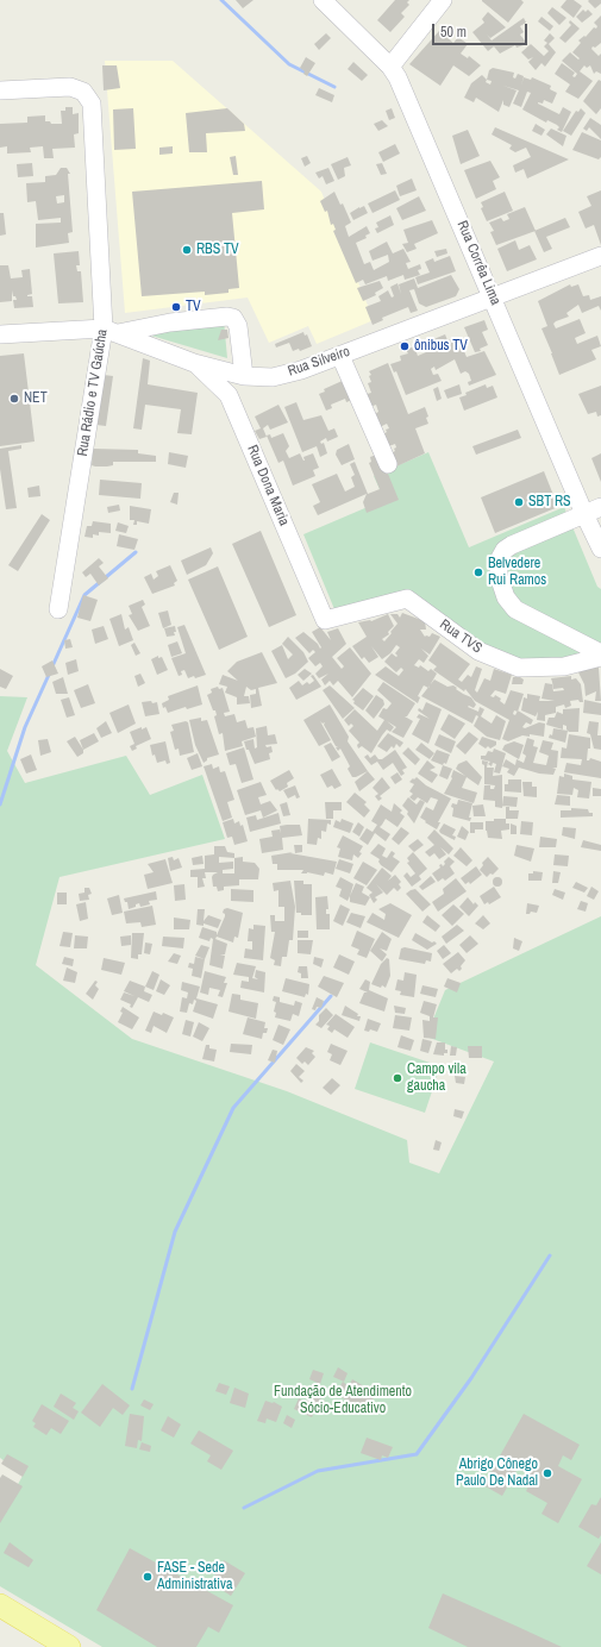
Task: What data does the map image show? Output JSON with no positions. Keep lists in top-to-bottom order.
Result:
{
  "streets": {
    "street": [
      "Rua Corrêa Lima",
      "Rua Silveiro",
      "Rua Rádio e TV Gaúcha",
      "Rua Dona Maria",
      "Rua TVS"
    ]
  },
  "crossings": [
    ["Rua Corrêa Lima", "Rua Silveiro"],
    ["Rua Silveiro", "Rua Rádio e TV Gaúcha"],
    ["Rua Silveiro", "Rua Dona Maria"],
    ["Rua Dona Maria", "Rua TVS"]
  ],
  "parks": ["Fundação de Atendimento Sócio-Educativo"],
  "places": [
    "RBS TV",
    "TV",
    "ônibus TV",
    "NET",
    "SBT RS",
    "Belvedere Rui Ramos",
    "Campo vila gaucha",
    "Abrigo Cônego Paulo De Nadal",
    "FASE - Sede Administrativa"
  ],
  "scale_bar": "50 m"
}
